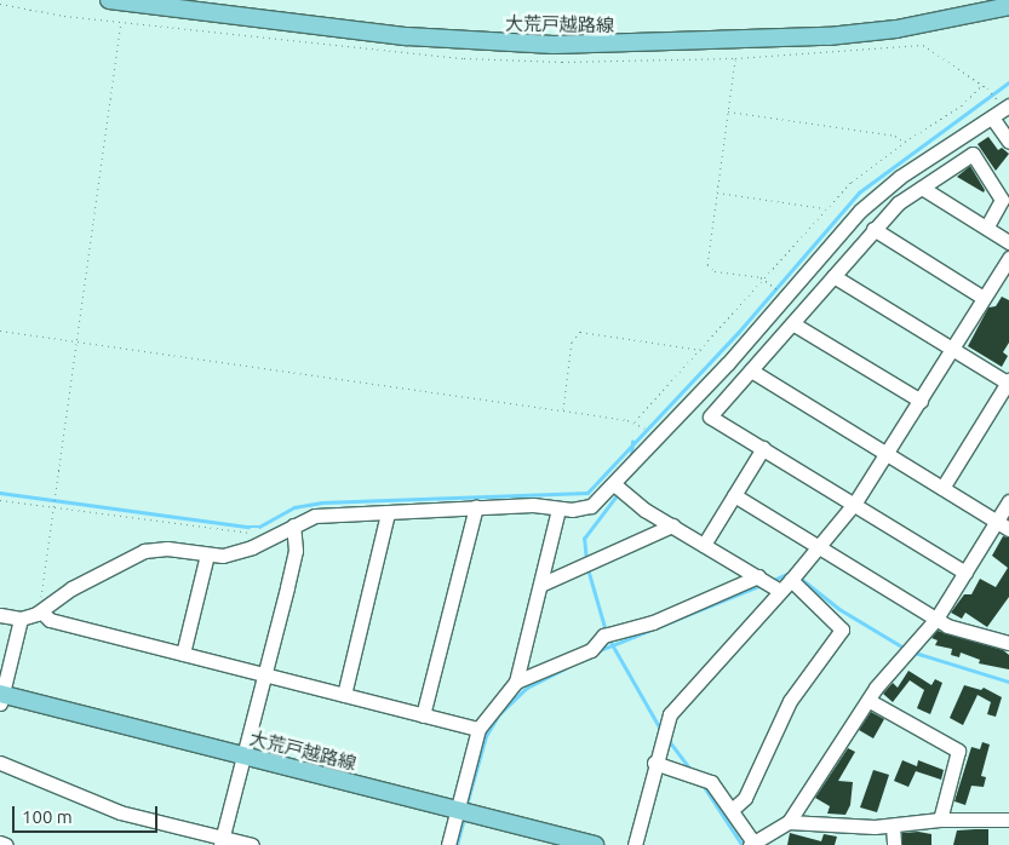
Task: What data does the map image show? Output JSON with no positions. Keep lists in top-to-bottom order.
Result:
{
  "streets": {
    "main road": ["大荒戸越路線"]
  },
  "scale_bar": "100 m"
}
